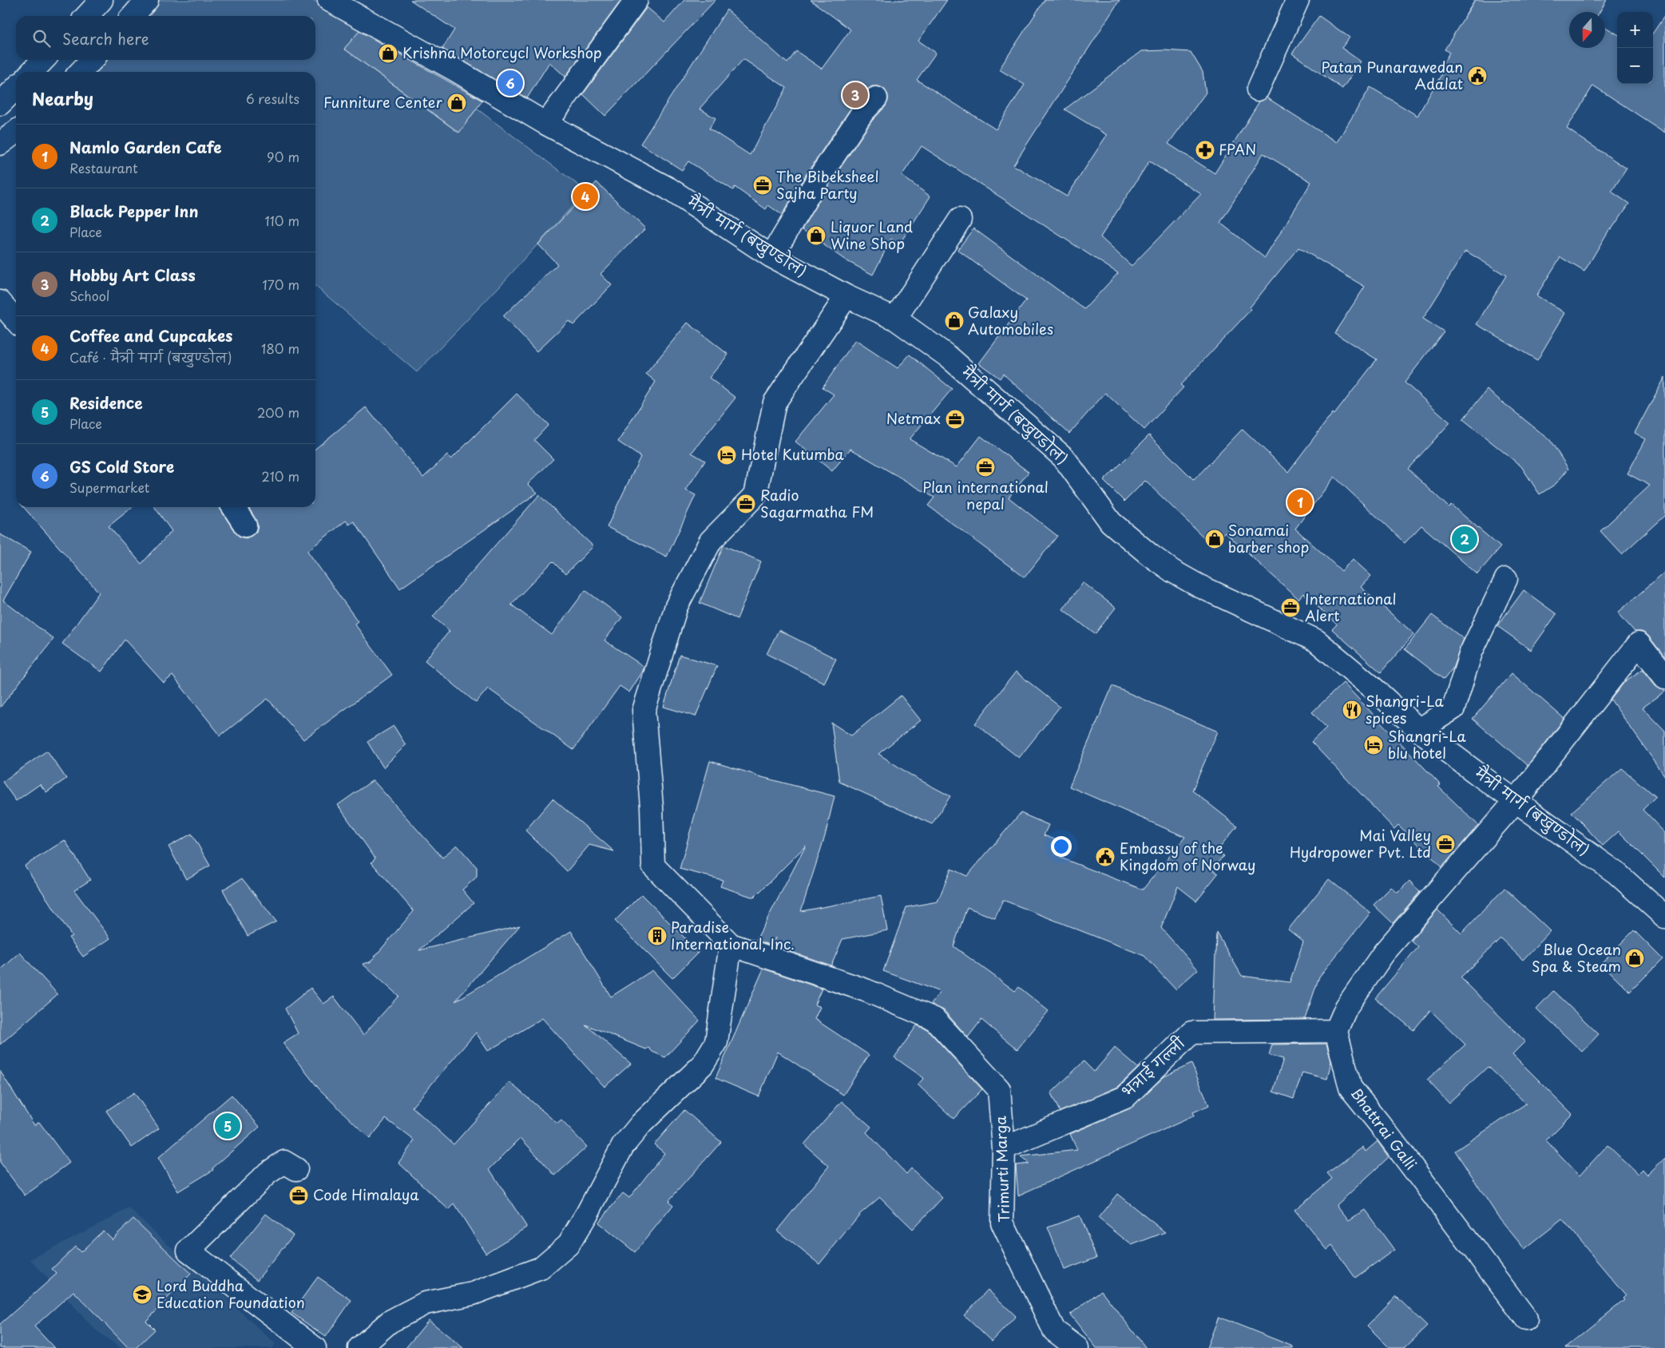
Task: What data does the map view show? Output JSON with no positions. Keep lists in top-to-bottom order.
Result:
{
  "streets": {
    "street": [
      "मैत्री मार्ग (बखुण्डोल)",
      "भत्राई गल्ली",
      "Bhattrai Galli",
      "Trimurti Marga"
    ]
  },
  "crossings": [
    ["भत्राई गल्ली", "Bhattrai Galli"],
    ["भत्राई गल्ली", "Trimurti Marga"]
  ],
  "places": {
    "shop": [
      "Krishna Motorcycl Workshop",
      "Funniture Center",
      "Liquor Land Wine Shop",
      "Galaxy Automobiles",
      "Sonamai barber shop",
      "Blue Ocean Spa & Steam"
    ],
    "public building": ["Patan Punarawedan Adalat", "Embassy of the Kingdom of Norway"],
    "pharmacy": ["FPAN"],
    "office": [
      "The Bibeksheel Sajha Party",
      "Netmax",
      "Plan international nepal",
      "Radio Sagarmatha FM",
      "International Alert",
      "Mai Valley Hydropower Pvt. Ltd",
      "Code Himalaya"
    ],
    "hotel": ["Hotel Kutumba", "Shangri-La blu hotel"],
    "restaurant": ["Shangri-La spices"],
    "building": ["Paradise International, Inc."],
    "school or university": ["Lord Buddha Education Foundation"]
  },
  "north": "bottom",
  "page": {
    "map_buttons": ["+", "−"],
    "search": "Search here",
    "pins": [
      "6",
      "3",
      "4",
      "1",
      "2",
      "5"
    ],
    "heading": ["Nearby", "6 results"],
    "list": [
      {
        "mark": "1",
        "name": "Namlo Garden Cafe",
        "note": "Restaurant",
        "value": "90 m"
      },
      {
        "mark": "2",
        "name": "Black Pepper Inn",
        "note": "Place",
        "value": "110 m"
      },
      {
        "mark": "3",
        "name": "Hobby Art Class",
        "note": "School",
        "value": "170 m"
      },
      {
        "mark": "4",
        "name": "Coffee and Cupcakes",
        "note": "Café · मैत्री मार्ग (बखुण्डोल)",
        "value": "180 m"
      },
      {
        "mark": "5",
        "name": "Residence",
        "note": "Place",
        "value": "200 m"
      },
      {
        "mark": "6",
        "name": "GS Cold Store",
        "note": "Supermarket",
        "value": "210 m"
      }
    ]
  }
}
